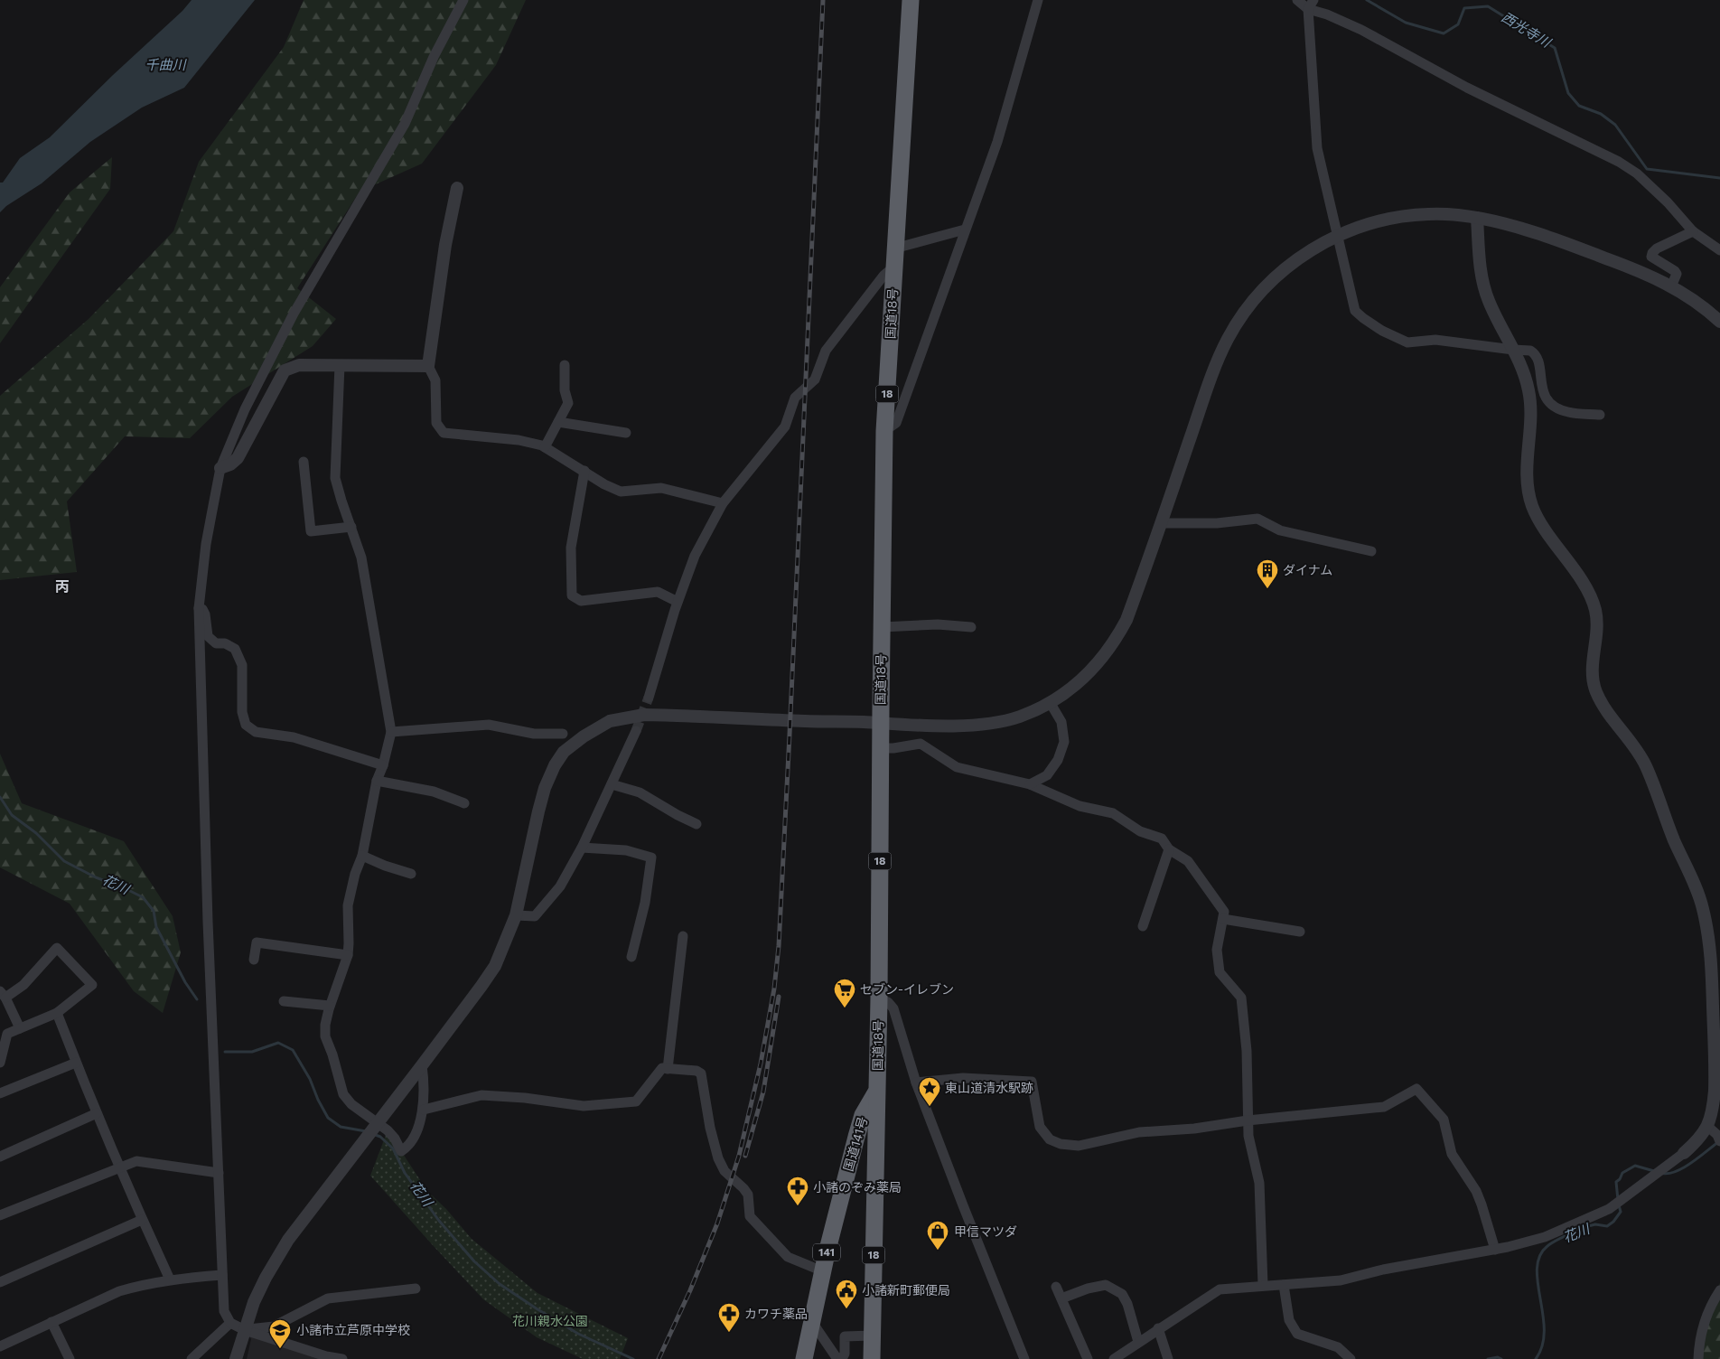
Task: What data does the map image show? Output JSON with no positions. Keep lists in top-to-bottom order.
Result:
{
  "streets": {
    "highway": [
      "国道18号",
      "18",
      "国道141号",
      "141"
    ]
  },
  "crossings": [
    ["国道18号", "国道141号"]
  ],
  "districts": ["丙"],
  "water": ["西光寺川", "千曲川", "花川"],
  "parks": ["花川親水公園"],
  "places": {
    "building": ["ダイナム"],
    "supermarket": ["セブン-イレブン"],
    "place": ["東山道清水駅跡"],
    "pharmacy": ["小諸のぞみ薬局", "カワチ薬品"],
    "shop": ["甲信マツダ"],
    "public building": ["小諸新町郵便局"],
    "school or university": ["小諸市立芦原中学校"]
  }
}
